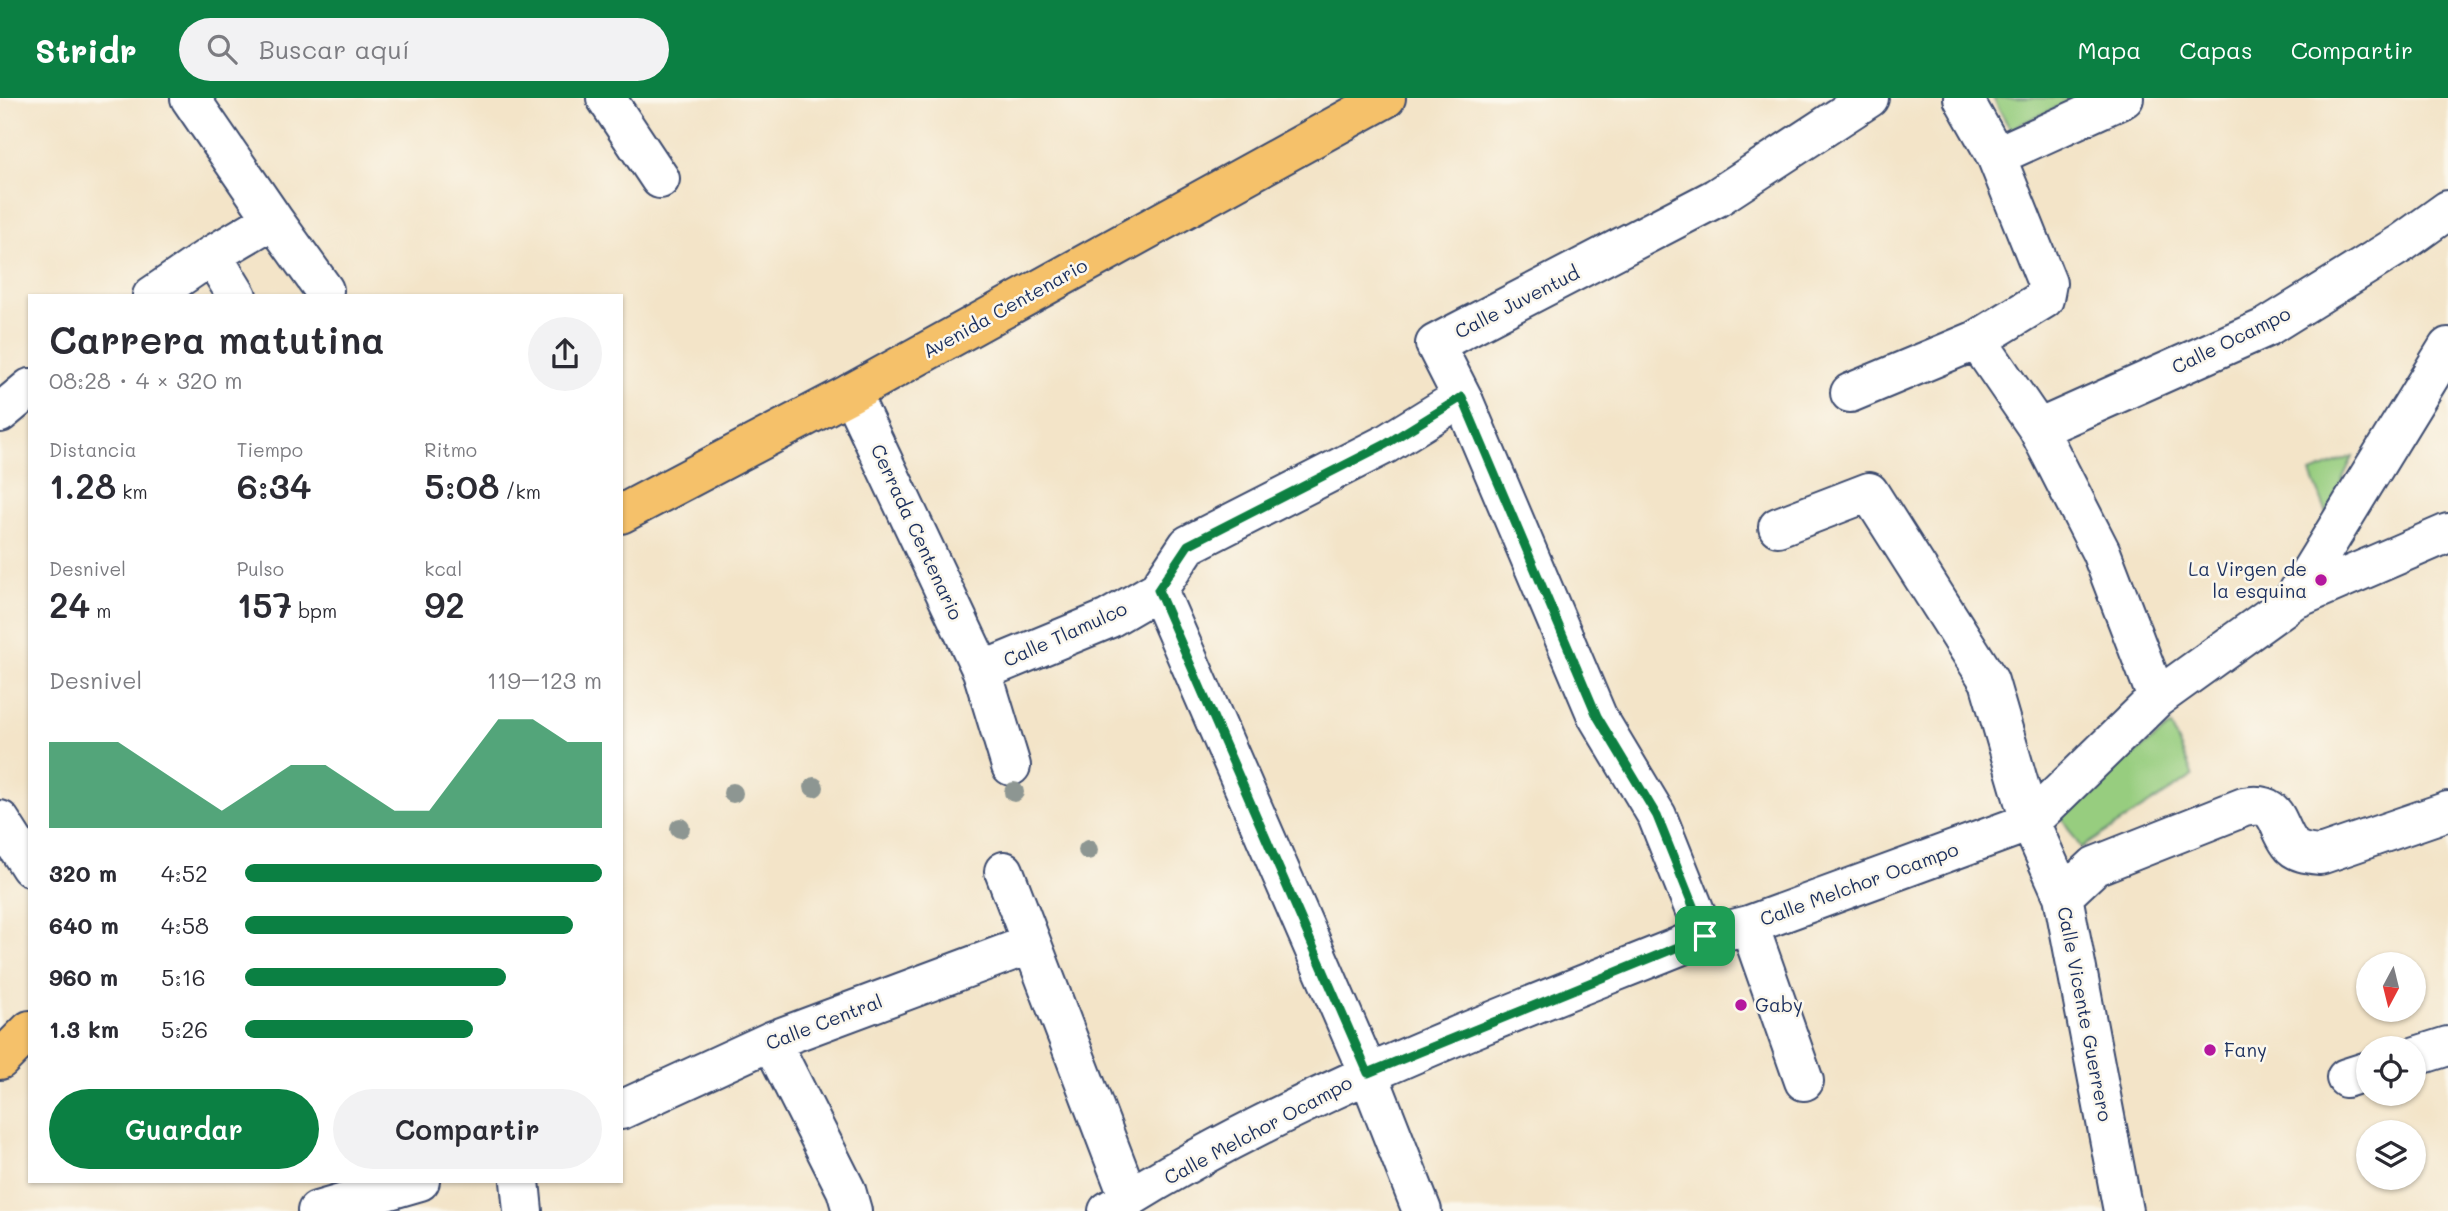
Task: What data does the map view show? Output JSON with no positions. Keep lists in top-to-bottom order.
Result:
{
  "streets": {
    "main road": ["Avenida Centenario"],
    "street": [
      "Calle Juventud",
      "Calle Ocampo",
      "Cerrada Centenario",
      "Calle Tlamulco",
      "Calle Melchor Ocampo",
      "Calle Vicente Guerrero",
      "Calle Central"
    ]
  },
  "crossings": [
    ["Calle Juventud", "Calle Tlamulco"],
    ["Calle Juventud", "Calle Melchor Ocampo"],
    ["Avenida Centenario", "Cerrada Centenario"],
    ["Cerrada Centenario", "Calle Tlamulco"],
    ["Calle Melchor Ocampo", "Calle Vicente Guerrero"]
  ],
  "places": ["La Virgen de la esquina", "Gaby", "Fany"],
  "north": "bottom",
  "page": {
    "header": "Stridr",
    "search": "Buscar aquí",
    "nav": ["Mapa", "Capas", "Compartir"],
    "heading": ["Carrera matutina", "08:28 · 4 × 320 m"],
    "stats": [
      ["Distancia", "1.28 km"],
      ["Tiempo", "6:34"],
      ["Ritmo", "5:08 /km"],
      ["Desnivel", "24 m"],
      ["Pulso", "157 bpm"],
      ["kcal", "92"]
    ],
    "chart": ["Desnivel", "119–123 m"],
    "list": [
      {
        "name": "320 m",
        "note": "4:52"
      },
      {
        "name": "640 m",
        "note": "4:58"
      },
      {
        "name": "960 m",
        "note": "5:16"
      },
      {
        "name": "1.3 km",
        "note": "5:26"
      }
    ],
    "buttons": ["Guardar", "Compartir"]
  }
}
